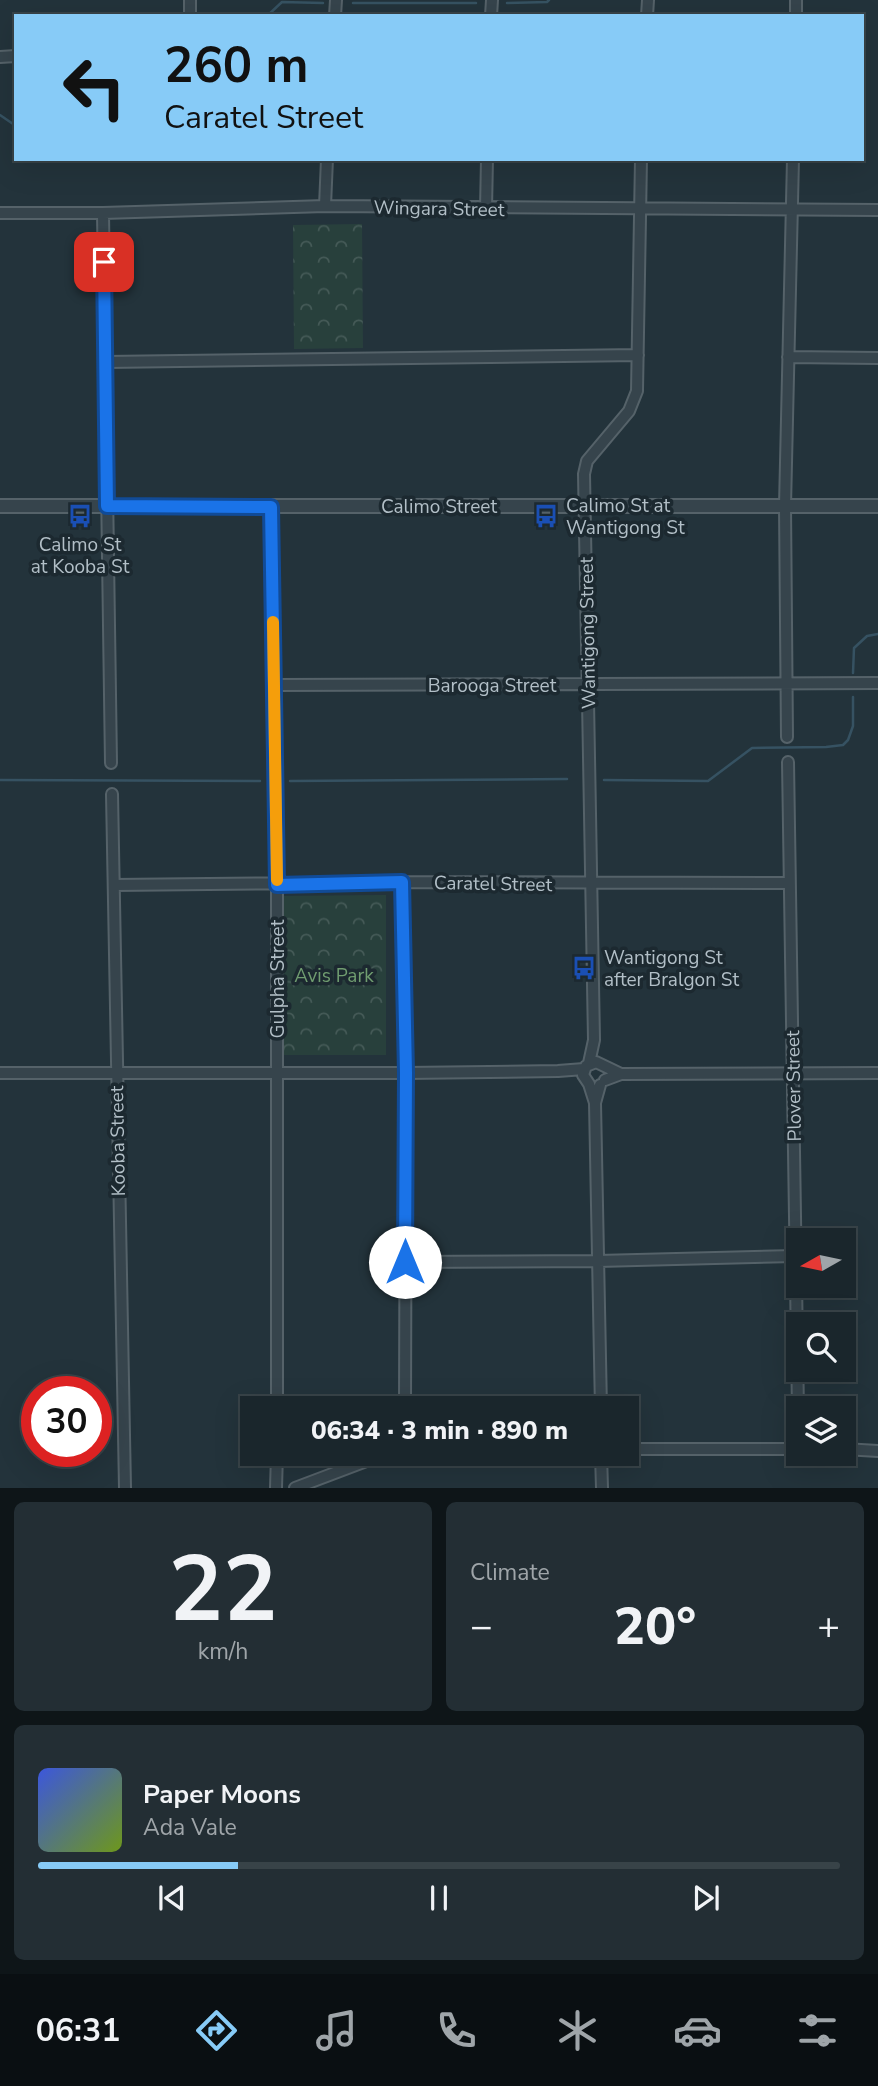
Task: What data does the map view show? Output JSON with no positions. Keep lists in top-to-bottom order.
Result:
{
  "streets": {
    "street": [
      "Wingara Street",
      "Calimo Street",
      "Wantigong Street",
      "Barooga Street",
      "Caratel Street",
      "Gulpha Street",
      "Plover Street",
      "Kooba Street"
    ]
  },
  "crossings": [
    ["Wingara Street", "Wantigong Street"],
    ["Calimo Street", "Wantigong Street"],
    ["Calimo Street", "Gulpha Street"],
    ["Wantigong Street", "Barooga Street"],
    ["Wantigong Street", "Caratel Street"],
    ["Barooga Street", "Gulpha Street"],
    ["Caratel Street", "Gulpha Street"],
    ["Caratel Street", "Plover Street"],
    ["Caratel Street", "Kooba Street"]
  ],
  "parks": ["Avis Park"],
  "places": {
    "bus stop": ["Calimo St at Kooba St", "Calimo St at Wantigong St", "Wantigong St after Bralgon St"]
  },
  "north": "left",
  "page": {
    "turn": ["260 m", "Caratel Street"],
    "limit": "30",
    "trip": "06:34 · 3 min · 890 m",
    "tile": [
      ["22", "km/h"],
      "Climate"
    ],
    "heat": ["−", "20°", "+"],
    "song": ["Paper Moons", "Ada Vale"],
    "tabs": "06:31"
  }
}
